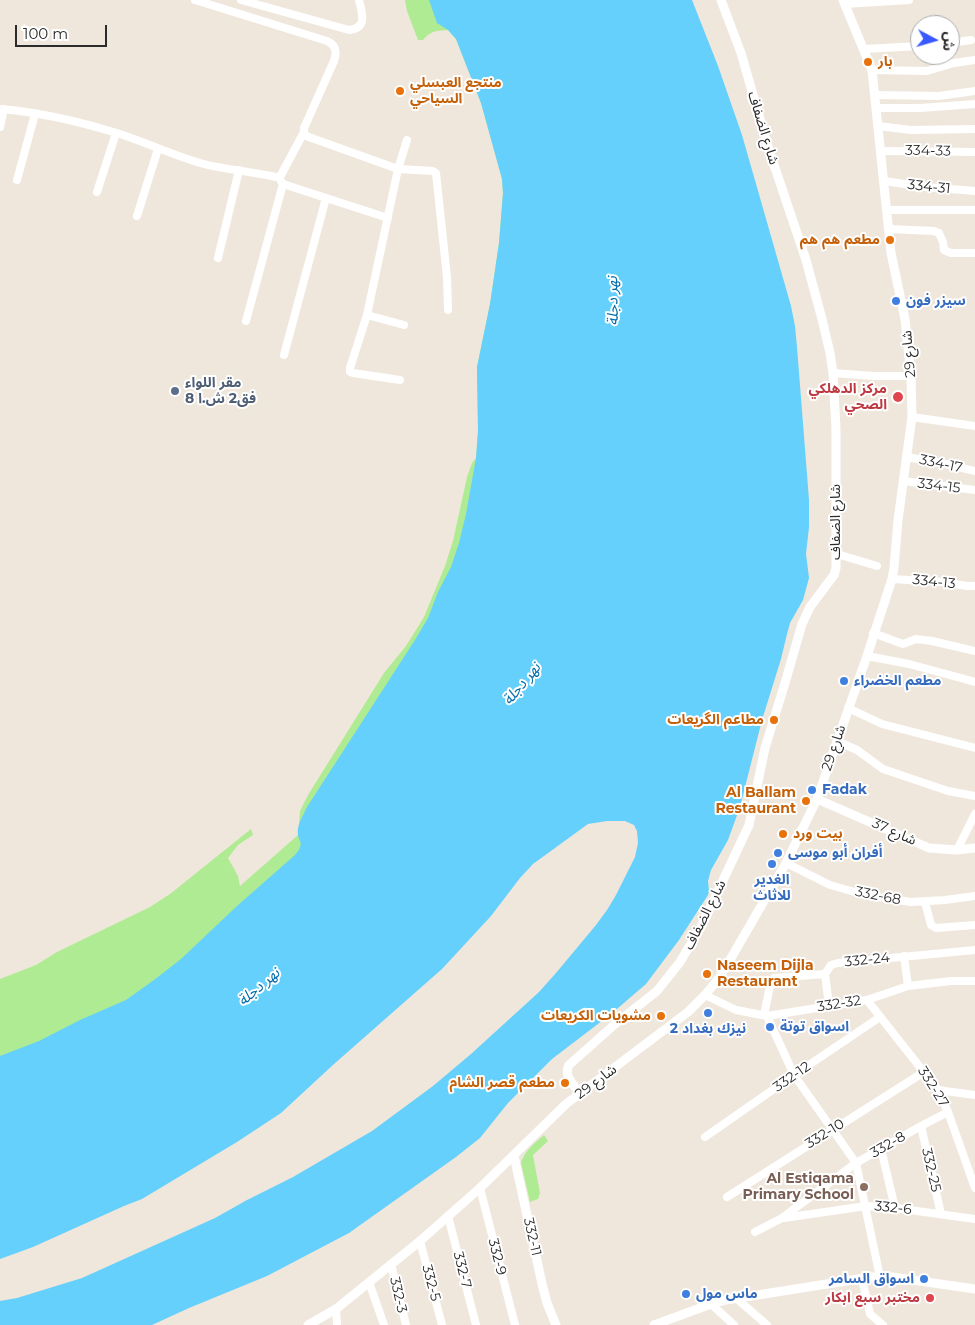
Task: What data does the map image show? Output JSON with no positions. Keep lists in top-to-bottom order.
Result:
{
  "streets": {
    "street": [
      "شارع الضفاف",
      "334-33",
      "334-31",
      "شارع 29",
      "334-17",
      "334-15",
      "334-13",
      "شارع 37",
      "332-68",
      "332-24",
      "332-32",
      "332-12",
      "332-27",
      "332-10",
      "332-8",
      "332-25",
      "332-6",
      "332-11",
      "332-9",
      "332-7",
      "332-5",
      "332-3"
    ]
  },
  "crossings": [
    ["شارع الضفاف", "شارع 29"],
    ["334-33", "شارع 29"],
    ["334-31", "شارع 29"],
    ["شارع 29", "334-17"],
    ["شارع 29", "334-15"],
    ["شارع 29", "334-13"],
    ["شارع 29", "شارع 37"],
    ["شارع 29", "332-68"],
    ["شارع 29", "332-32"],
    ["شارع 29", "332-11"],
    ["شارع 29", "332-9"],
    ["شارع 29", "332-7"],
    ["شارع 29", "332-5"],
    ["شارع 29", "332-3"],
    ["332-24", "332-32"],
    ["332-32", "332-27"],
    ["332-12", "332-27"],
    ["332-27", "332-10"],
    ["332-27", "332-8"],
    ["332-8", "332-25"],
    ["332-8", "332-6"],
    ["332-25", "332-6"]
  ],
  "water": ["نهر دجلة"],
  "places": [
    "بار",
    "منتجع العبسلي السياحي",
    "مطعم هم هم",
    "سيزر فون",
    "مقر اللواء 8 فق2 ش.ا",
    "مركز الدهلكي الصحي",
    "مطعم الخضراء",
    "مطاعم الگريعات",
    "Fadak",
    "Al Ballam Restaurant",
    "بيت ورد",
    "أفران أبو موسى",
    "الغدير للاثاث",
    "Naseem Dijla Restaurant",
    "نيزك بغداد 2",
    "مشويات الكريعات",
    "اسواق توتة",
    "مطعم قصر الشام",
    "Al Estiqama Primary School",
    "اسواق السامر",
    "ماس مول",
    "مختبر سبع ابكار"
  ],
  "scale_bar": "100 m",
  "north": "right"
}
